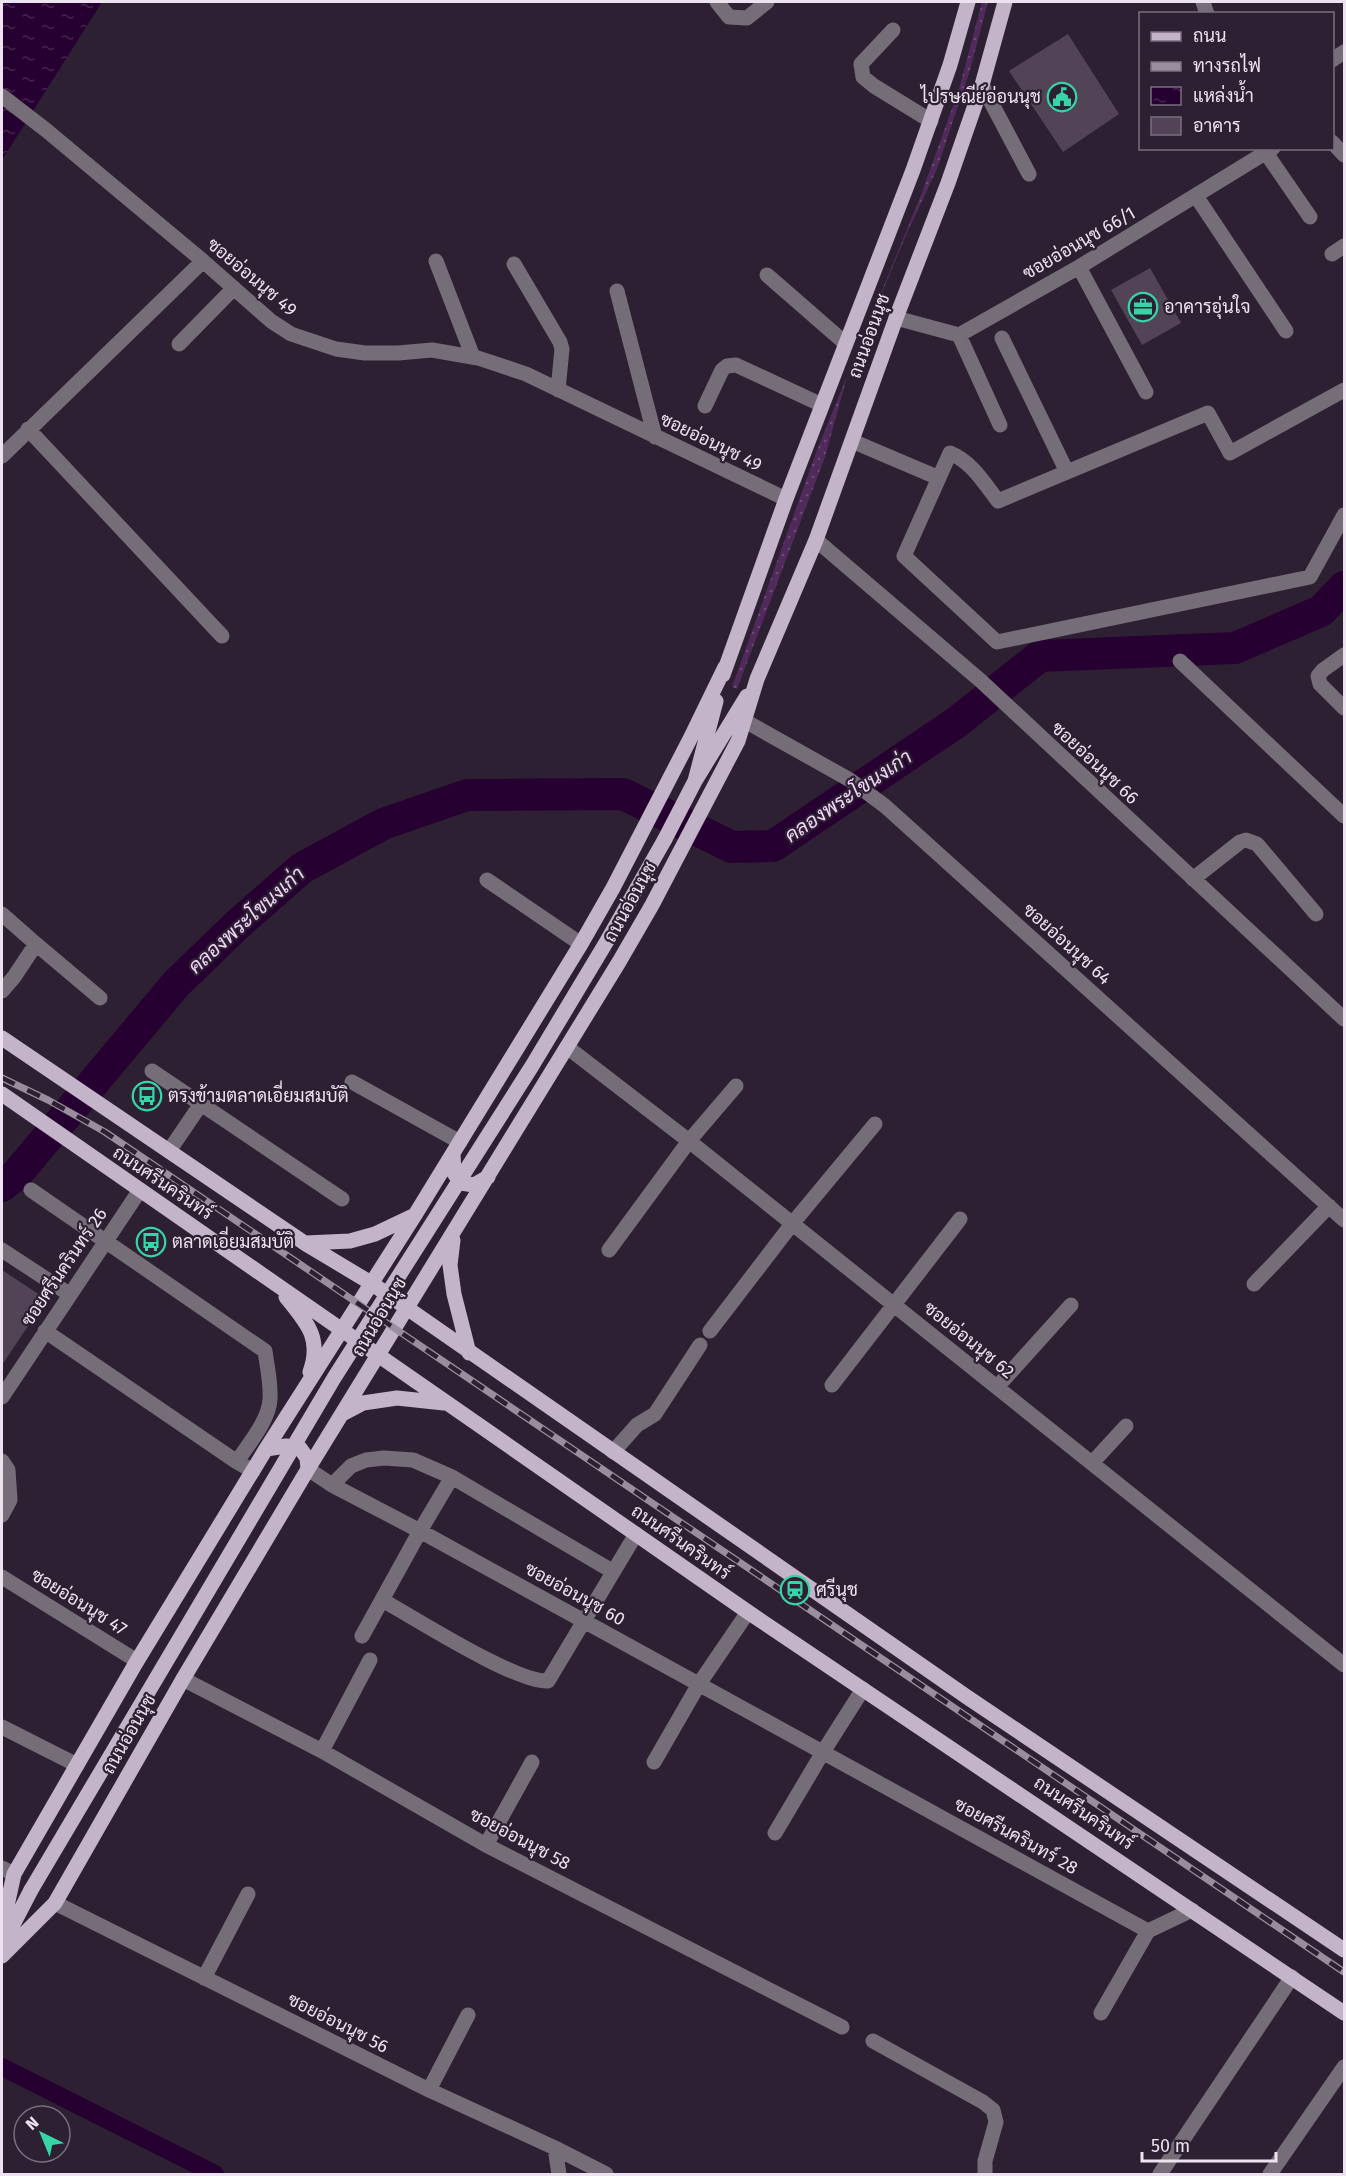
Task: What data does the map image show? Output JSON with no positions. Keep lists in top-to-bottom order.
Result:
{
  "streets": {
    "main road": ["ถนนอ่อนนุช", "ถนนศรีนครินทร์"],
    "street": [
      "ซอยอ่อนนุช 66/1",
      "ซอยอ่อนนุช 49",
      "ซอยอ่อนนุช 66",
      "ซอยอ่อนนุช 64",
      "ซอยศรีนครินทร์ 26",
      "ซอยอ่อนนุช 62",
      "ซอยอ่อนนุช 60",
      "ซอยอ่อนนุช 47",
      "ซอยศรีนครินทร์ 28",
      "ซอยอ่อนนุช 58",
      "ซอยอ่อนนุช 56"
    ]
  },
  "crossings": [
    ["ซอยอ่อนนุช 49", "ถนนอ่อนนุช"],
    ["ถนนอ่อนนุช", "ซอยอ่อนนุช 66"],
    ["ถนนอ่อนนุช", "ซอยอ่อนนุช 64"],
    ["ถนนอ่อนนุช", "ถนนศรีนครินทร์"],
    ["ถนนอ่อนนุช", "ซอยอ่อนนุช 62"],
    ["ถนนอ่อนนุช", "ซอยอ่อนนุช 60"],
    ["ถนนอ่อนนุช", "ซอยอ่อนนุช 47"],
    ["ถนนอ่อนนุช", "ซอยอ่อนนุช 58"],
    ["ถนนอ่อนนุช", "ซอยอ่อนนุช 56"],
    ["ถนนศรีนครินทร์", "ซอยศรีนครินทร์ 26"],
    ["ซอยอ่อนนุช 60", "ซอยศรีนครินทร์ 28"]
  ],
  "water": ["คลองพระโขนงเก่า"],
  "places": {
    "public building": ["ไปรษณีย์อ่อนนุช"],
    "office": ["อาคารอุ่นใจ"],
    "bus stop": ["ตรงข้ามตลาดเอี่ยมสมบัติ", "ตลาดเอี่ยมสมบัติ"],
    "station": ["ศรีนุช"]
  },
  "legend": [
    "ถนน",
    "ทางรถไฟ",
    "แหล่งน้ำ",
    "อาคาร"
  ],
  "scale_bar": "50 m",
  "north": "top left"
}
